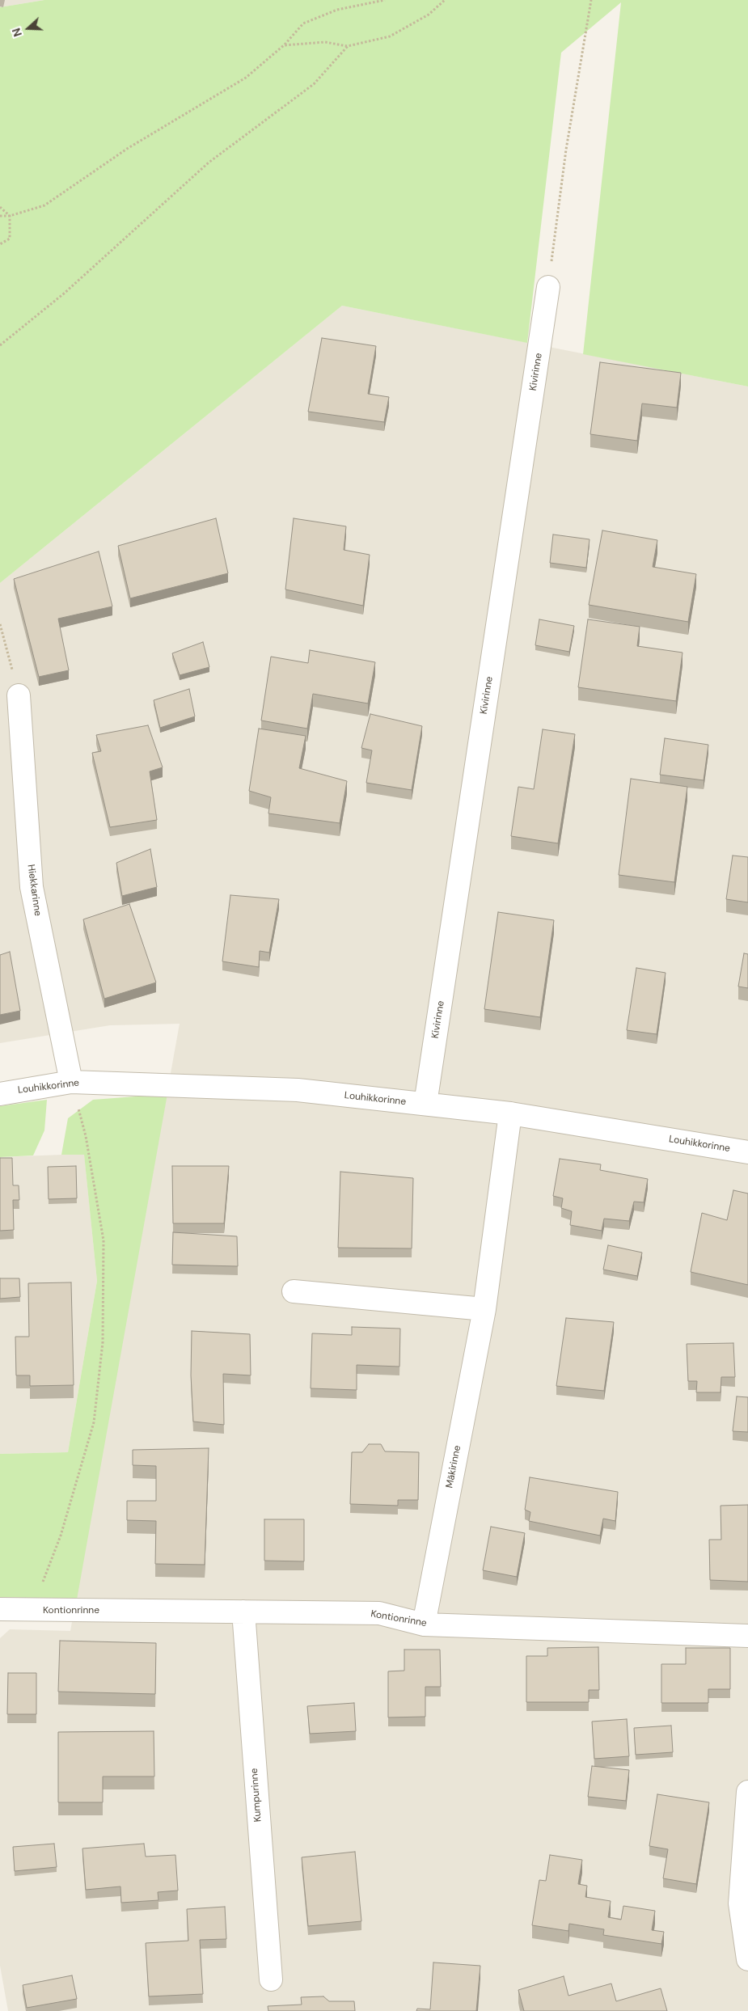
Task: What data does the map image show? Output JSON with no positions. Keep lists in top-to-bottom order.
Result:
{
  "streets": {
    "street": [
      "Kivirinne",
      "Hiekkarinne",
      "Louhikkorinne",
      "Mäkirinne",
      "Kontionrinne",
      "Kumpurinne"
    ]
  },
  "crossings": [
    ["Kivirinne", "Louhikkorinne"],
    ["Hiekkarinne", "Louhikkorinne"],
    ["Louhikkorinne", "Mäkirinne"],
    ["Mäkirinne", "Kontionrinne"],
    ["Kontionrinne", "Kumpurinne"]
  ],
  "north": "left"
}
